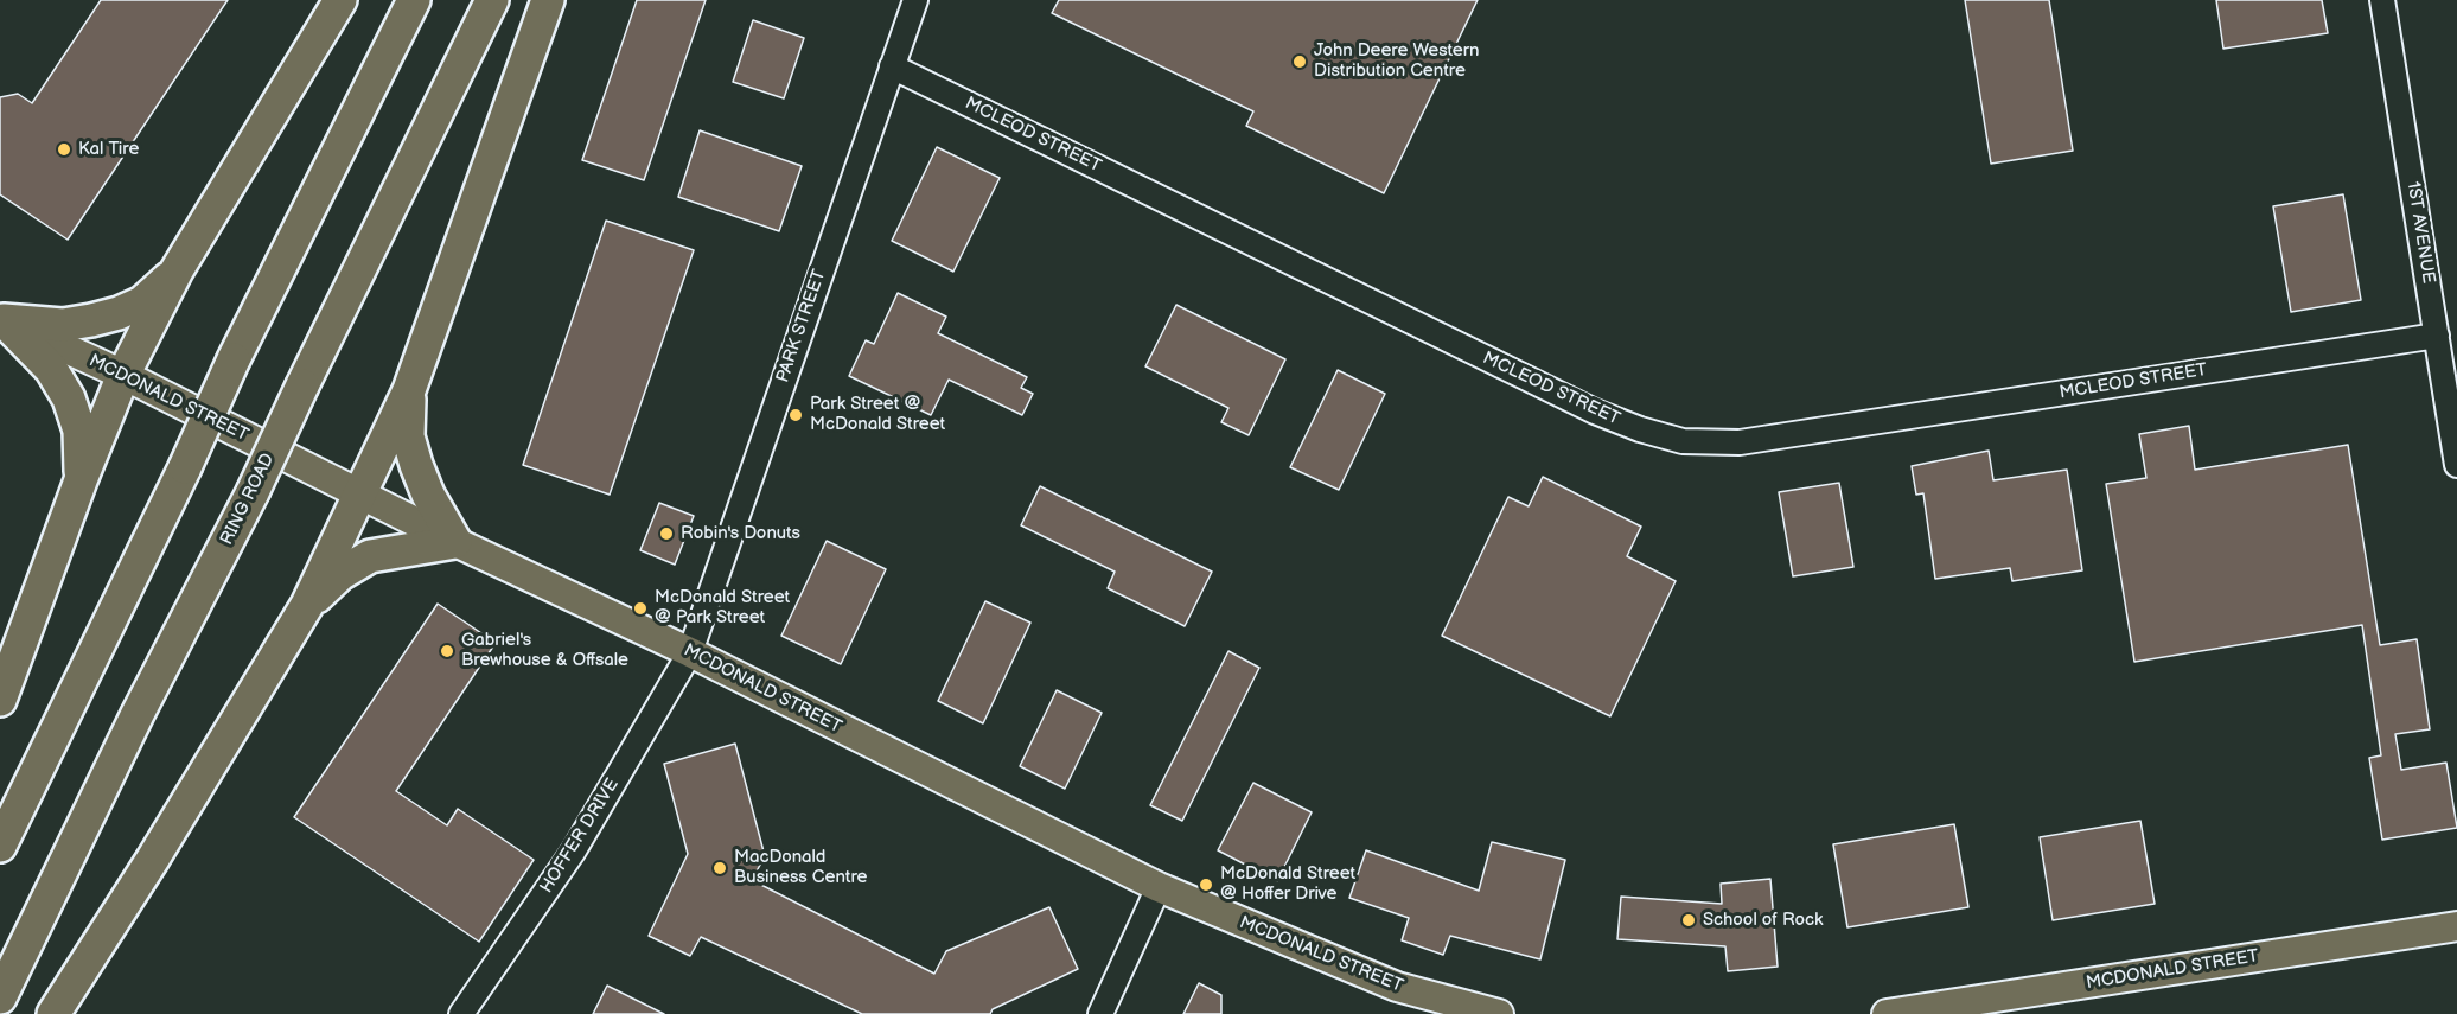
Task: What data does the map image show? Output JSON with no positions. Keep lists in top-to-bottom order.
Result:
{
  "streets": {
    "highway": ["RING ROAD"],
    "main road": ["MCDONALD STREET"],
    "street": [
      "MCLEOD STREET",
      "1ST AVENUE",
      "PARK STREET",
      "HOFFER DRIVE"
    ]
  },
  "crossings": [
    ["MCLEOD STREET", "1ST AVENUE"],
    ["MCLEOD STREET", "PARK STREET"],
    ["PARK STREET", "MCDONALD STREET"],
    ["PARK STREET", "HOFFER DRIVE"],
    ["MCDONALD STREET", "HOFFER DRIVE"]
  ],
  "places": [
    "John Deere Western Distribution Centre",
    "Kal Tire",
    "Park Street @ McDonald Street",
    "Robin's Donuts",
    "McDonald Street @ Park Street",
    "Gabriel's Brewhouse & Offsale",
    "MacDonald Business Centre",
    "McDonald Street @ Hoffer Drive",
    "School of Rock"
  ]
}
